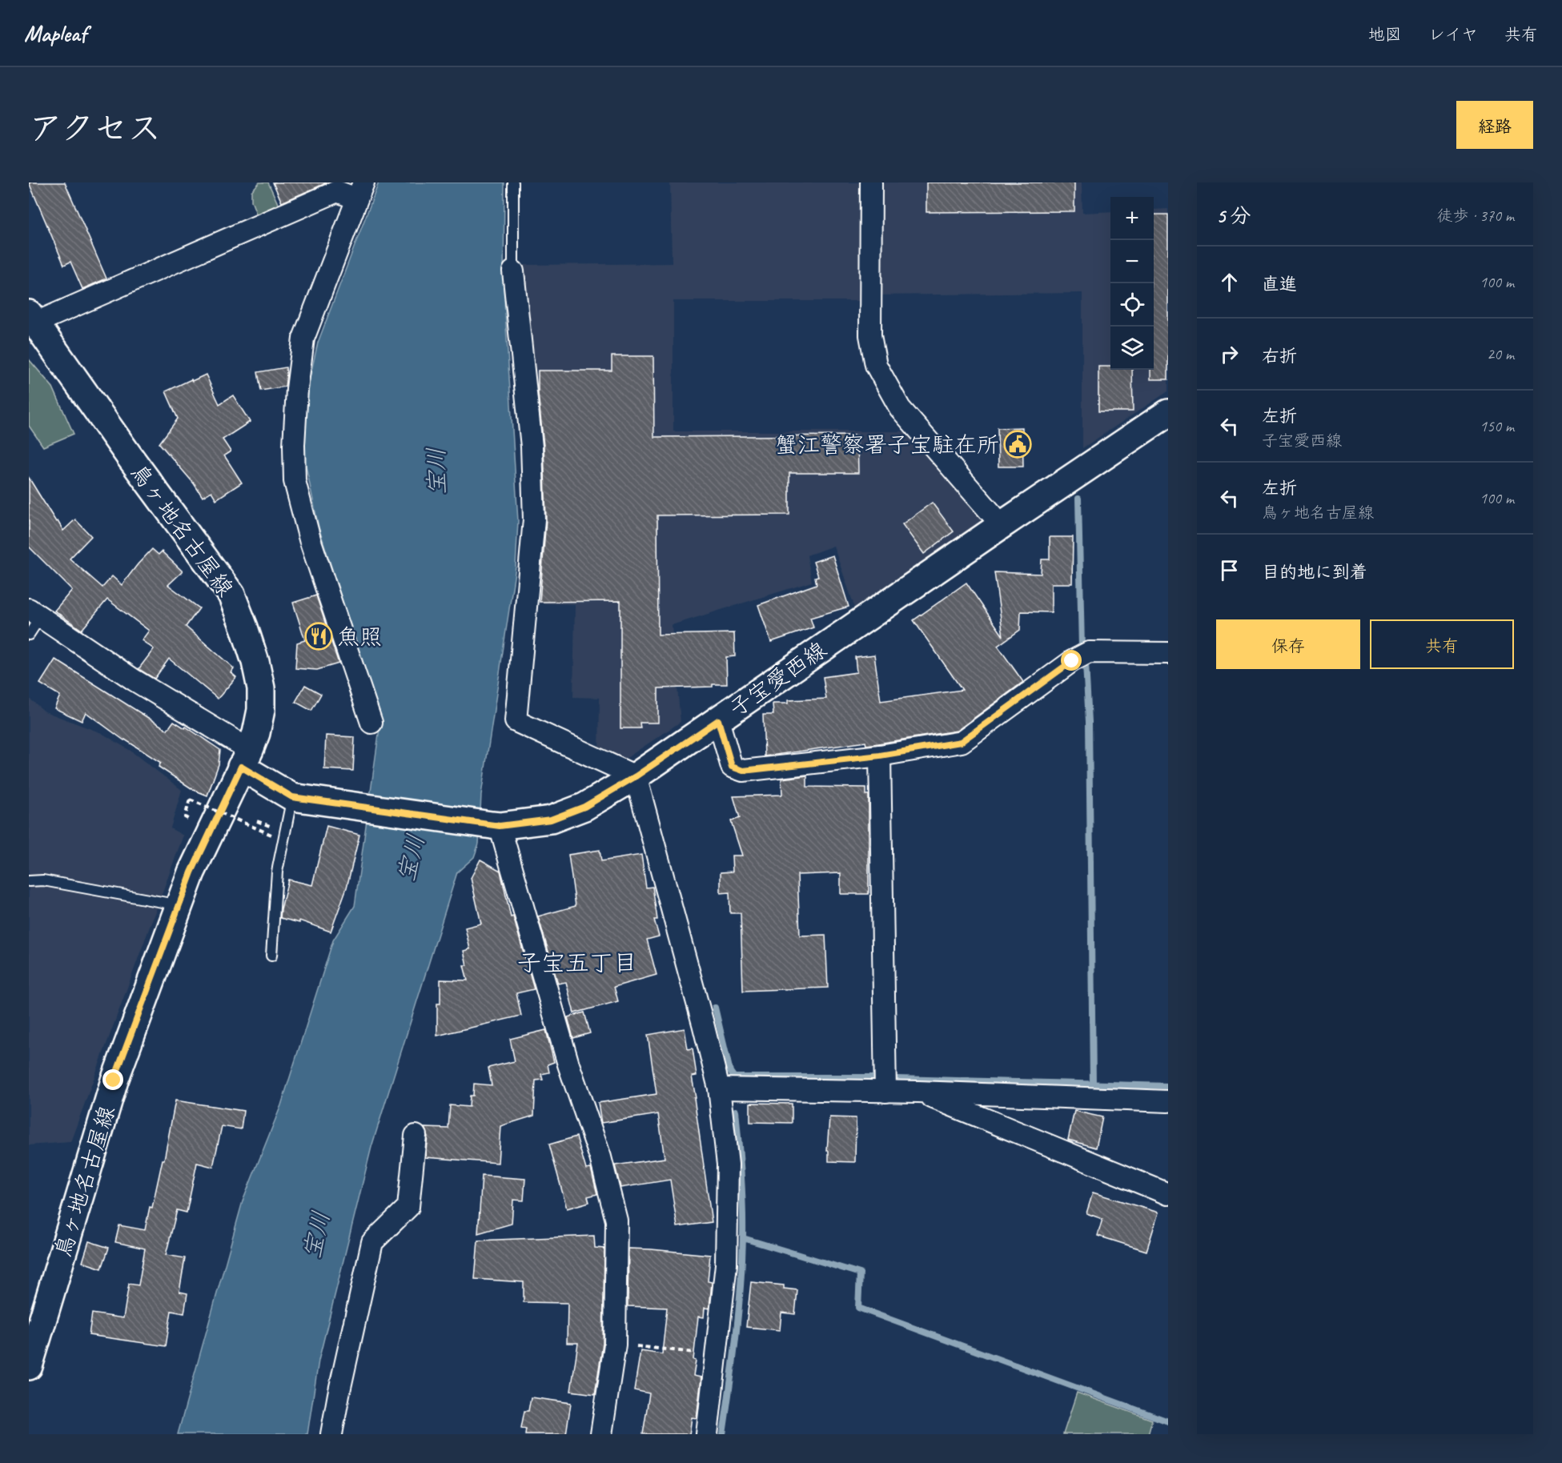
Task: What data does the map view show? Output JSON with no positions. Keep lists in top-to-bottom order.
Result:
{
  "streets": {
    "main road": ["鳥ヶ地名古屋線", "子宝愛西線"]
  },
  "crossings": [
    ["鳥ヶ地名古屋線", "子宝愛西線"]
  ],
  "districts": ["子宝五丁目"],
  "water": ["宝川"],
  "places": {
    "public building": ["蟹江警察署子宝駐在所"],
    "restaurant": ["魚照"]
  },
  "page": {
    "header": "Mapleaf",
    "nav": ["地図", "レイヤ", "共有"],
    "title": "アクセス",
    "buttons": [
      "経路",
      ["保存", "共有"]
    ],
    "heading": ["5 分", "徒歩 · 370 m"],
    "map_buttons": ["+", "−"],
    "list": [
      ["直進", "100 m"],
      ["右折", "20 m"],
      ["左折", "子宝愛西線", "150 m"],
      ["左折", "鳥ヶ地名古屋線", "100 m"],
      "目的地に到着"
    ]
  }
}
